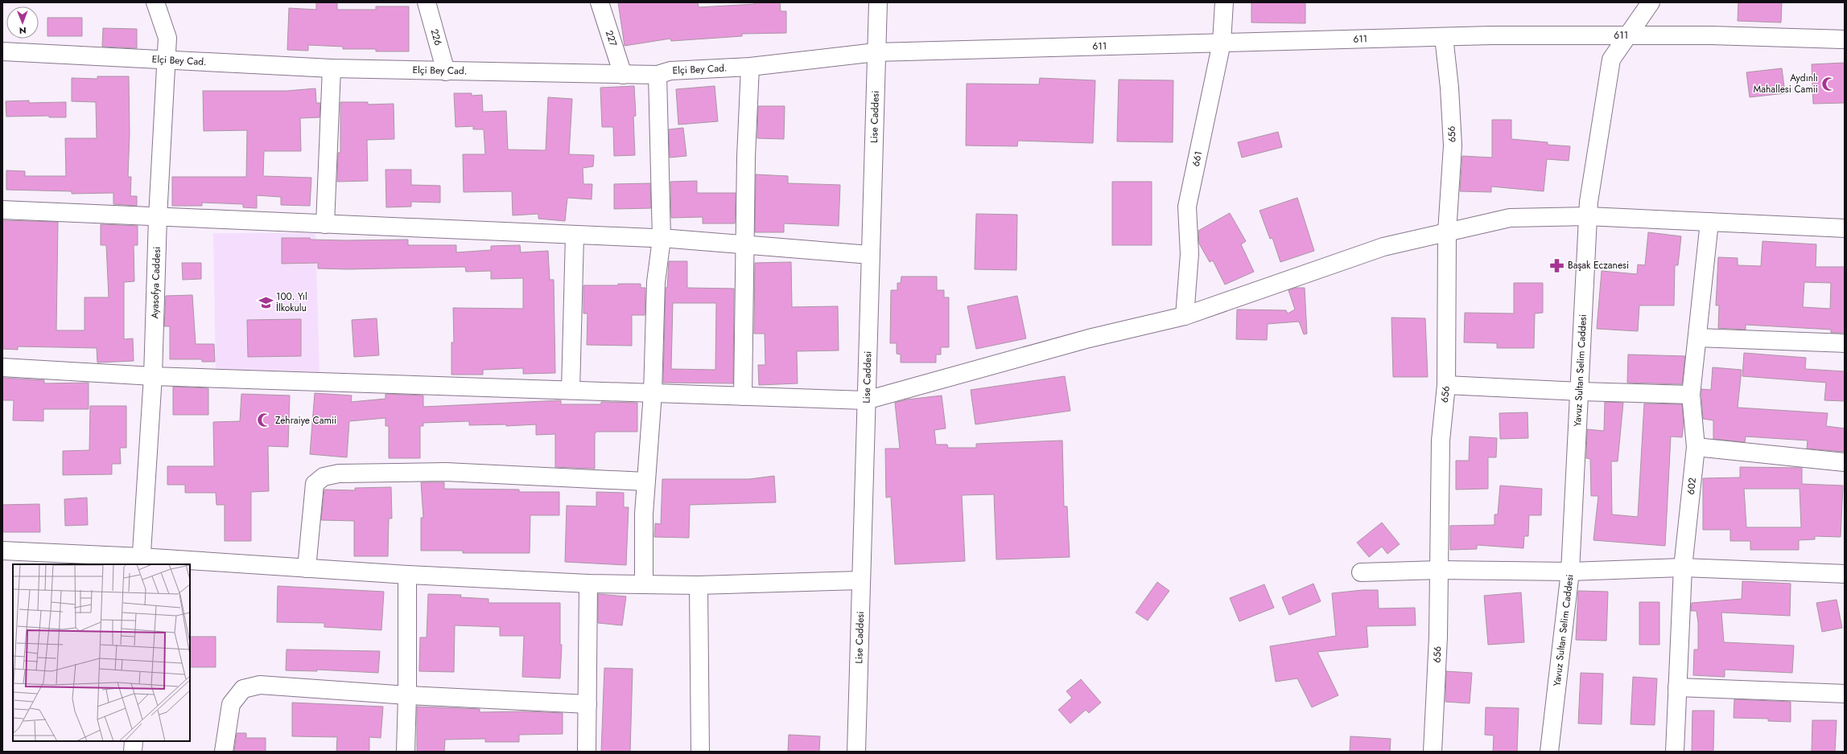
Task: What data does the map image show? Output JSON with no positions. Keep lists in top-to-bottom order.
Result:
{
  "streets": {
    "street": [
      "611",
      "226",
      "227",
      "Elçi Bey Cad.",
      "Lise Caddesi",
      "656",
      "661",
      "Ayasofya Caddesi",
      "Yavuz Sultan Selim Caddesi",
      "602"
    ]
  },
  "crossings": [
    ["611", "Elçi Bey Cad."],
    ["611", "Lise Caddesi"],
    ["611", "656"],
    ["611", "661"],
    ["611", "Yavuz Sultan Selim Caddesi"],
    ["226", "Elçi Bey Cad."],
    ["227", "Elçi Bey Cad."],
    ["Elçi Bey Cad.", "Lise Caddesi"],
    ["Elçi Bey Cad.", "Ayasofya Caddesi"]
  ],
  "places": {
    "mosque": ["Aydınlı Mahallesi Camii", "Zehraiye Camii"],
    "pharmacy": ["Başak Eczanesi"],
    "school or university": ["100. Yıl İlkokulu"]
  },
  "north": "bottom"
}
